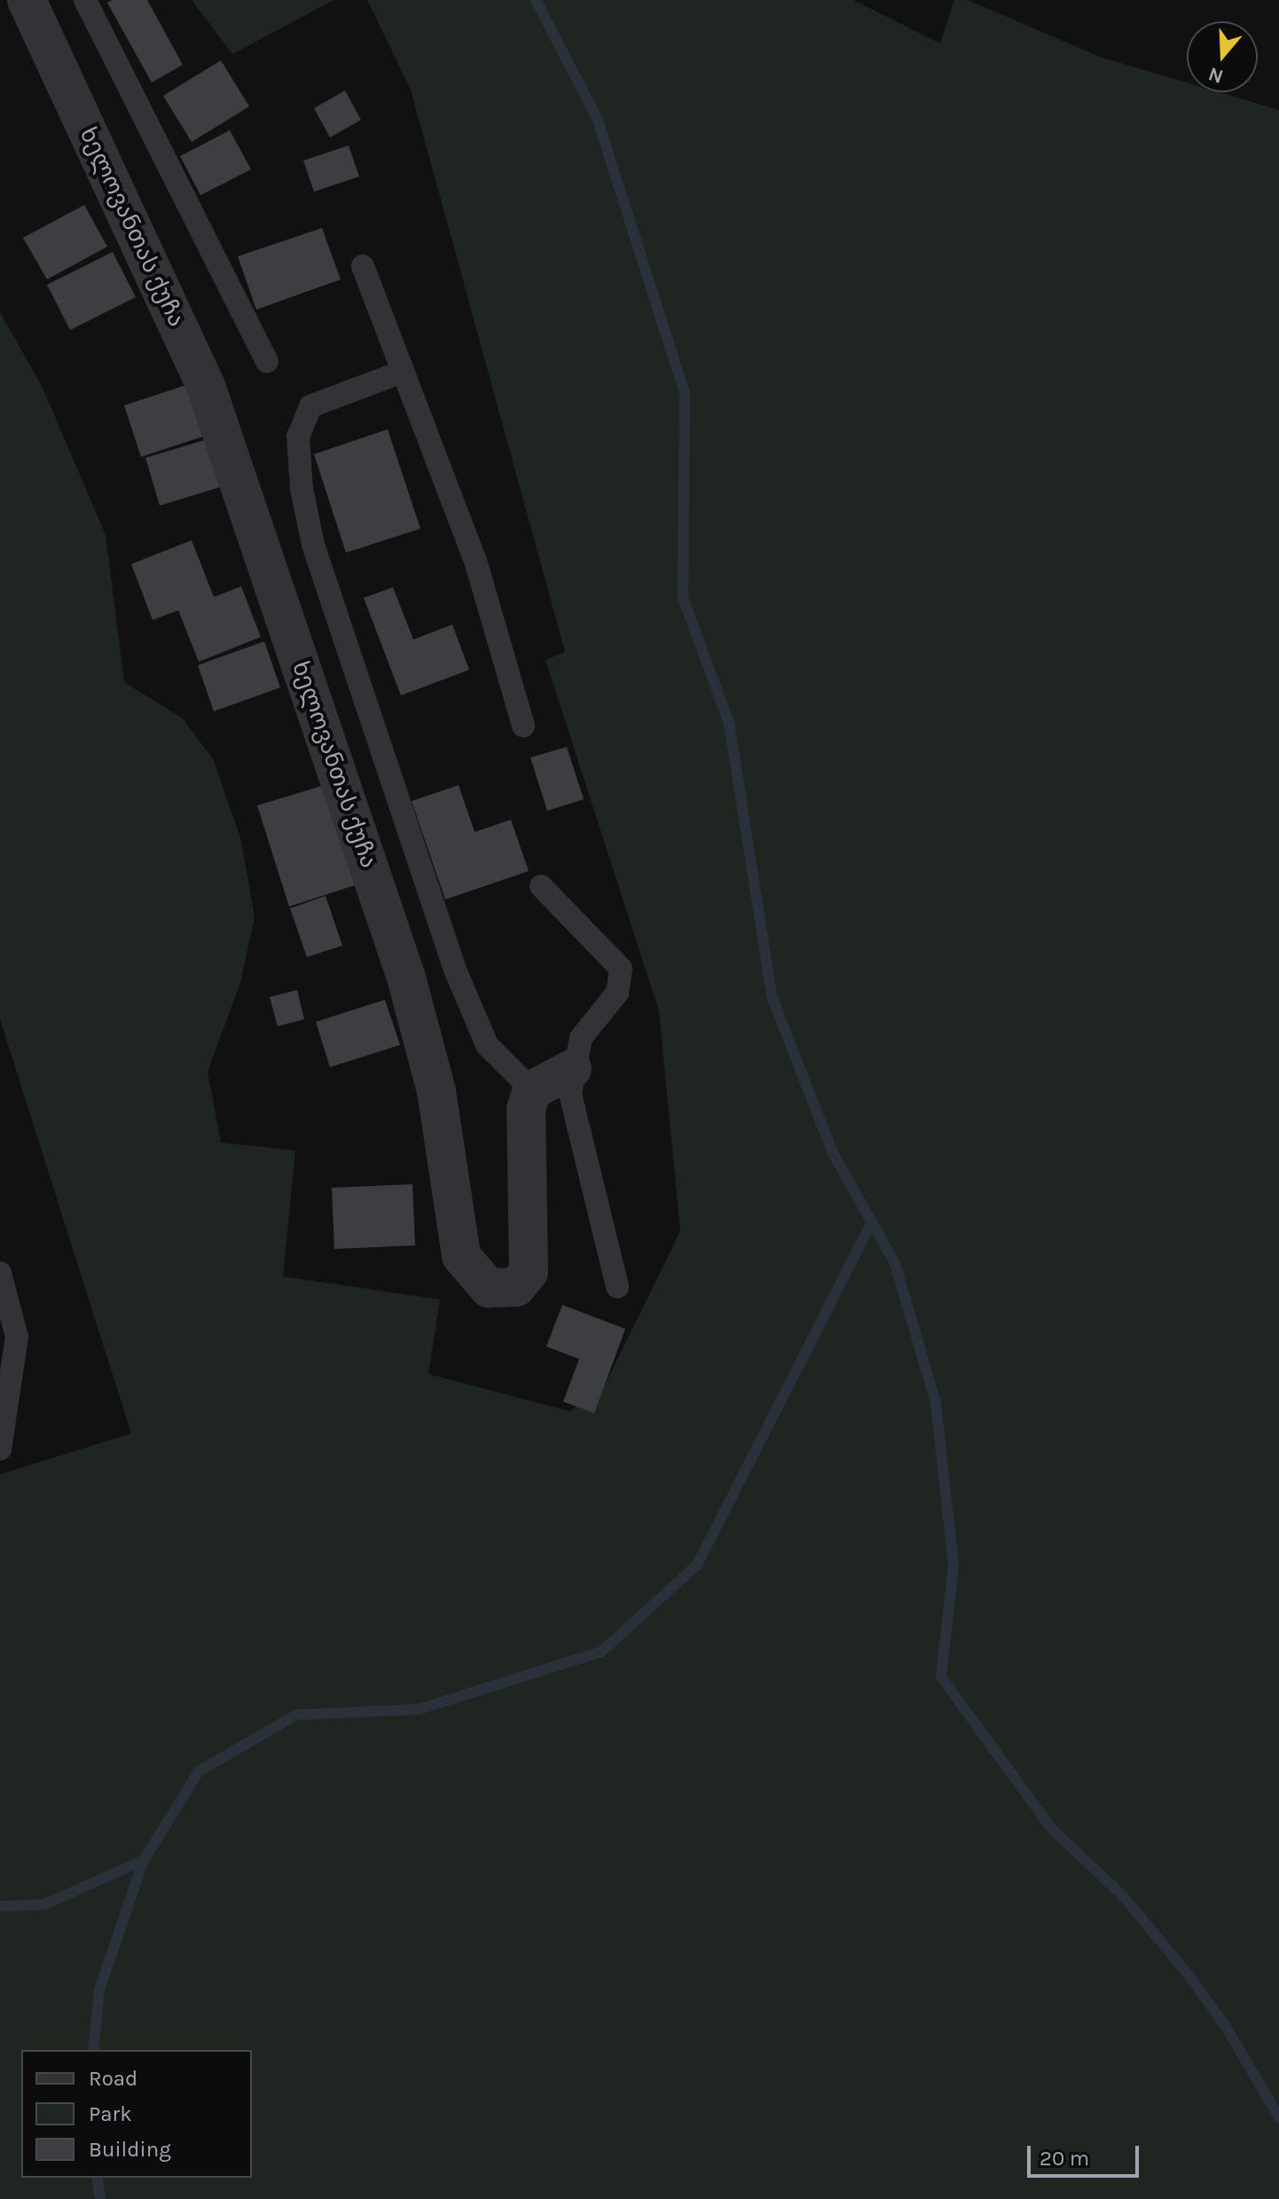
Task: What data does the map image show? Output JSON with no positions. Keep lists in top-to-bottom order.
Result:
{
  "streets": {
    "street": ["ხელოვანთას ქუჩა"]
  },
  "legend": ["Road", "Park", "Building"],
  "scale_bar": "20 m",
  "north": "bottom"
}
